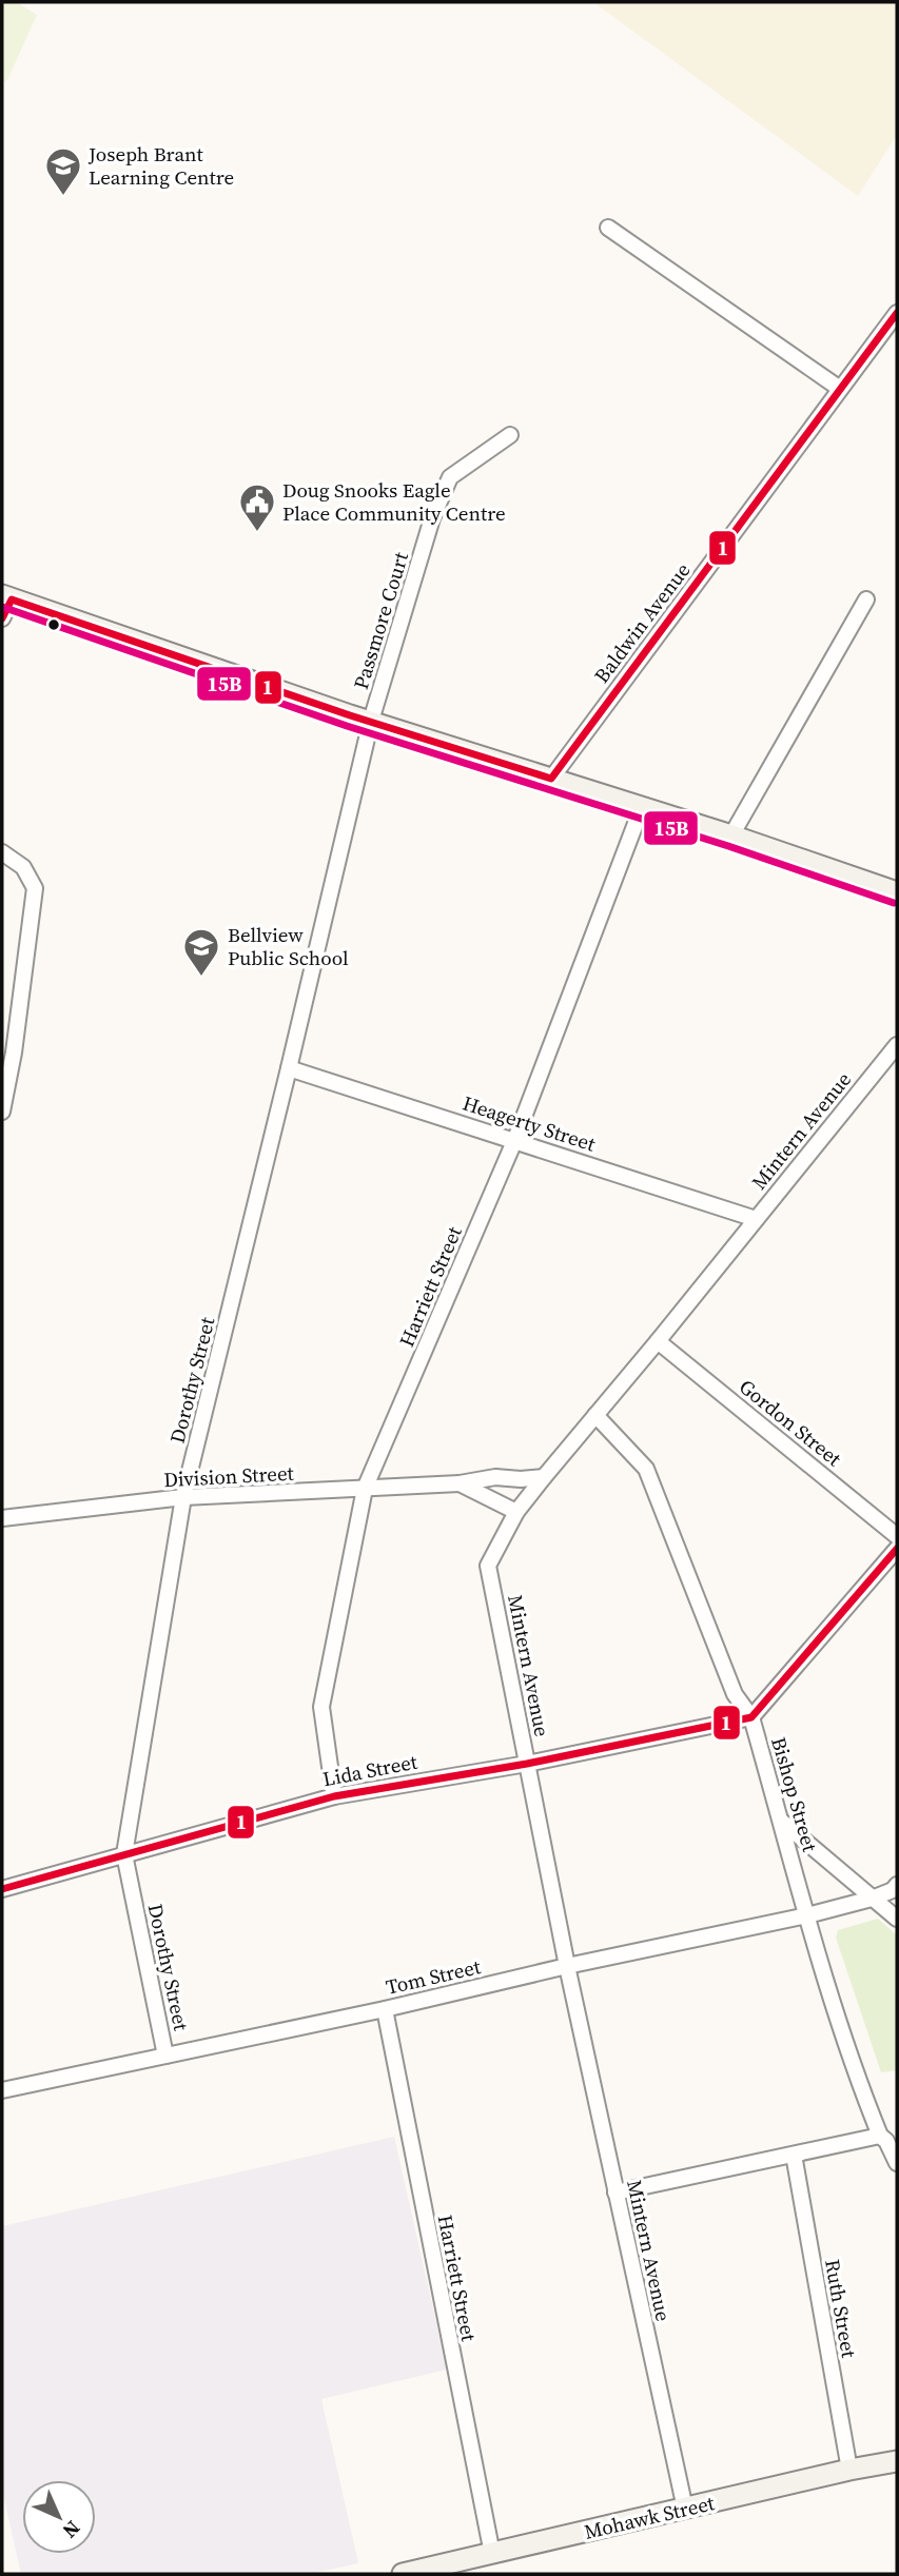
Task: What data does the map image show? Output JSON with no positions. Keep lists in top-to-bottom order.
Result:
{
  "streets": {
    "main road": ["Mohawk Street"],
    "street": [
      "Passmore Court",
      "Baldwin Avenue",
      "Heagerty Street",
      "Mintern Avenue",
      "Harriett Street",
      "Dorothy Street",
      "Gordon Street",
      "Division Street",
      "Lida Street",
      "Bishop Street",
      "Tom Street",
      "Ruth Street"
    ]
  },
  "crossings": [
    ["Passmore Court", "Dorothy Street"],
    ["Heagerty Street", "Mintern Avenue"],
    ["Heagerty Street", "Harriett Street"],
    ["Heagerty Street", "Dorothy Street"],
    ["Mintern Avenue", "Gordon Street"],
    ["Mintern Avenue", "Division Street"],
    ["Mintern Avenue", "Lida Street"],
    ["Mintern Avenue", "Bishop Street"],
    ["Mintern Avenue", "Tom Street"],
    ["Mintern Avenue", "Mohawk Street"],
    ["Harriett Street", "Division Street"],
    ["Harriett Street", "Lida Street"],
    ["Harriett Street", "Tom Street"],
    ["Harriett Street", "Mohawk Street"],
    ["Dorothy Street", "Division Street"],
    ["Dorothy Street", "Lida Street"],
    ["Dorothy Street", "Tom Street"],
    ["Lida Street", "Bishop Street"],
    ["Bishop Street", "Tom Street"],
    ["Ruth Street", "Mohawk Street"]
  ],
  "places": {
    "school or university": ["Joseph Brant Learning Centre", "Bellview Public School"],
    "public building": ["Doug Snooks Eagle Place Community Centre"]
  },
  "lines": ["transit line 1", "transit line 15B"],
  "north": "bottom right"
}
